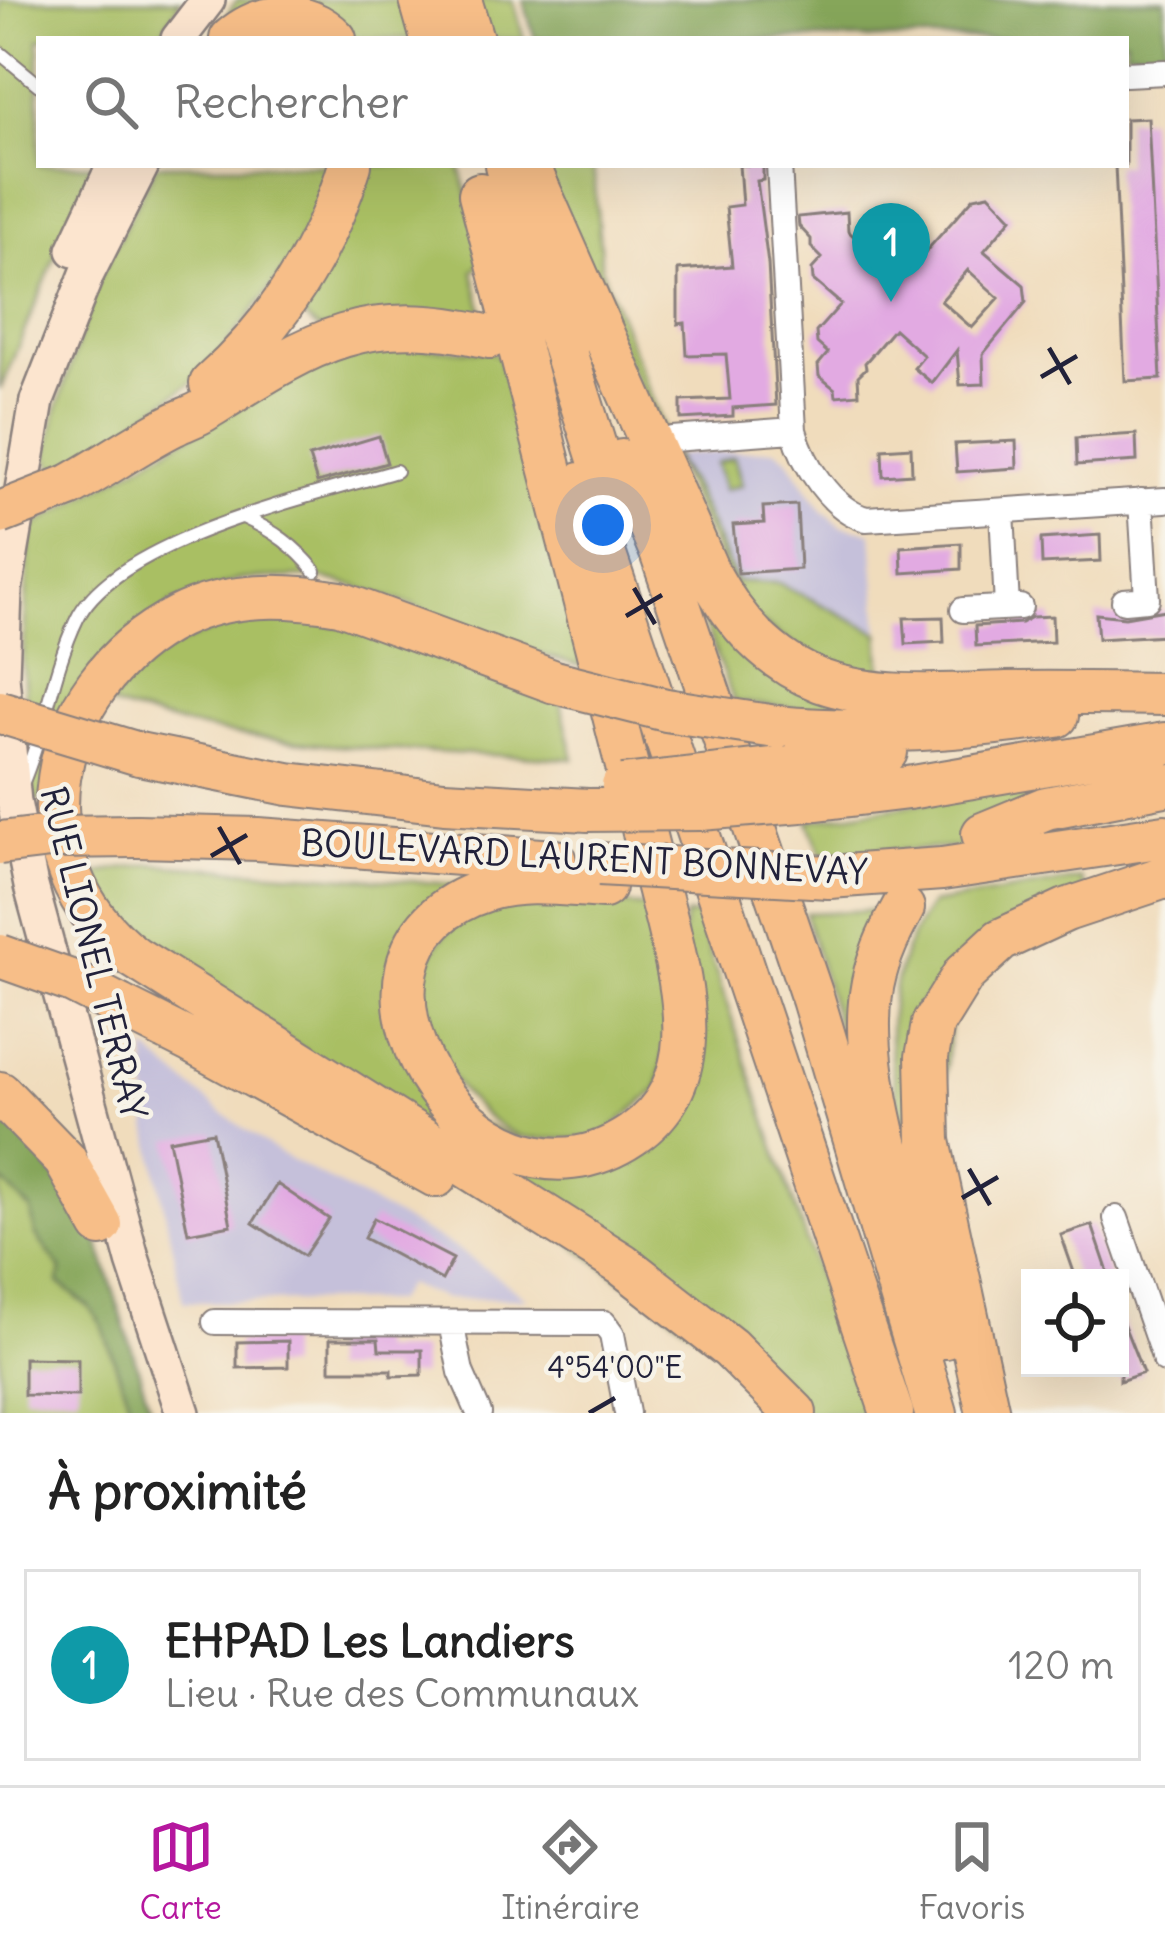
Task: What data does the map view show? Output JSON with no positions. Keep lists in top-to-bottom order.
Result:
{
  "streets": {
    "highway": ["BOULEVARD LAURENT BONNEVAY"],
    "main road": ["RUE LIONEL TERRAY"]
  },
  "crossings": [
    ["BOULEVARD LAURENT BONNEVAY", "RUE LIONEL TERRAY"]
  ],
  "page": {
    "search": "Rechercher",
    "pins": "1",
    "heading": "À proximité",
    "list": [
      {
        "mark": "1",
        "name": "EHPAD Les Landiers",
        "note": "Lieu · Rue des Communaux",
        "value": "120 m"
      }
    ],
    "nav": ["Carte", "Itinéraire", "Favoris"]
  },
  "coordinates": ["4°54'00\"E"]
}
